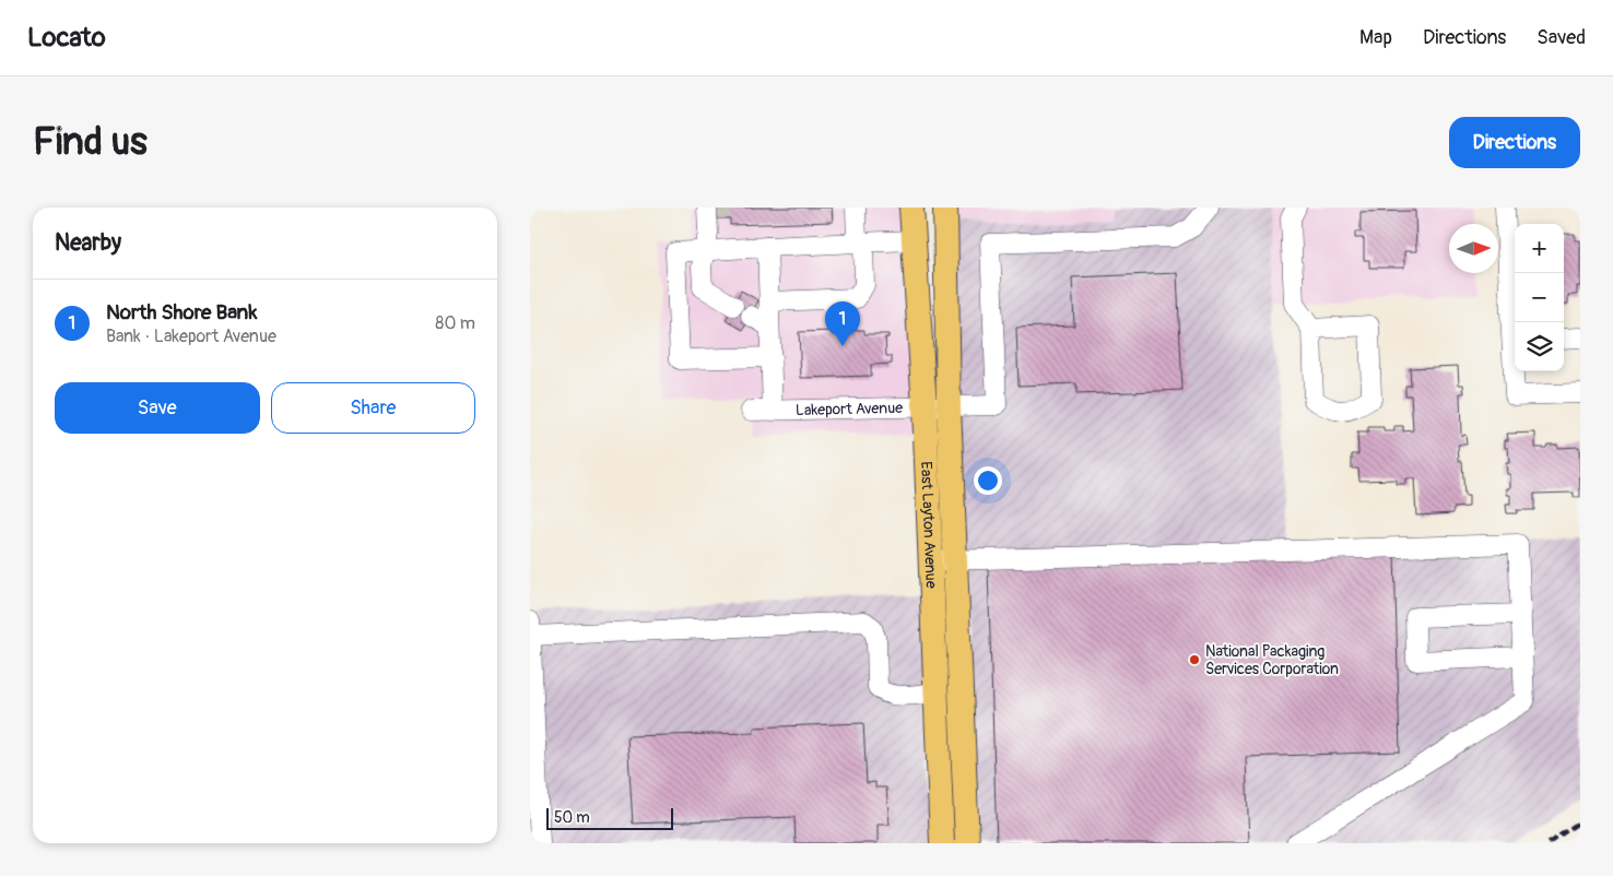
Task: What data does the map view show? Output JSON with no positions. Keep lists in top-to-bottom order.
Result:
{
  "streets": {
    "main road": ["East Layton Avenue"],
    "street": ["Lakeport Avenue"]
  },
  "crossings": [
    ["Lakeport Avenue", "East Layton Avenue"]
  ],
  "places": ["National Packaging Services Corporation"],
  "scale_bar": "50 m",
  "north": "right",
  "page": {
    "header": "Locato",
    "nav": ["Map", "Directions", "Saved"],
    "buttons": [
      "Directions",
      ["Save", "Share"]
    ],
    "title": "Find us",
    "heading": "Nearby",
    "map_buttons": ["+", "−"],
    "list": [
      {
        "mark": "1",
        "name": "North Shore Bank",
        "note": "Bank · Lakeport Avenue",
        "value": "80 m"
      }
    ],
    "pins": "1",
    "scale": "50 m"
  }
}
